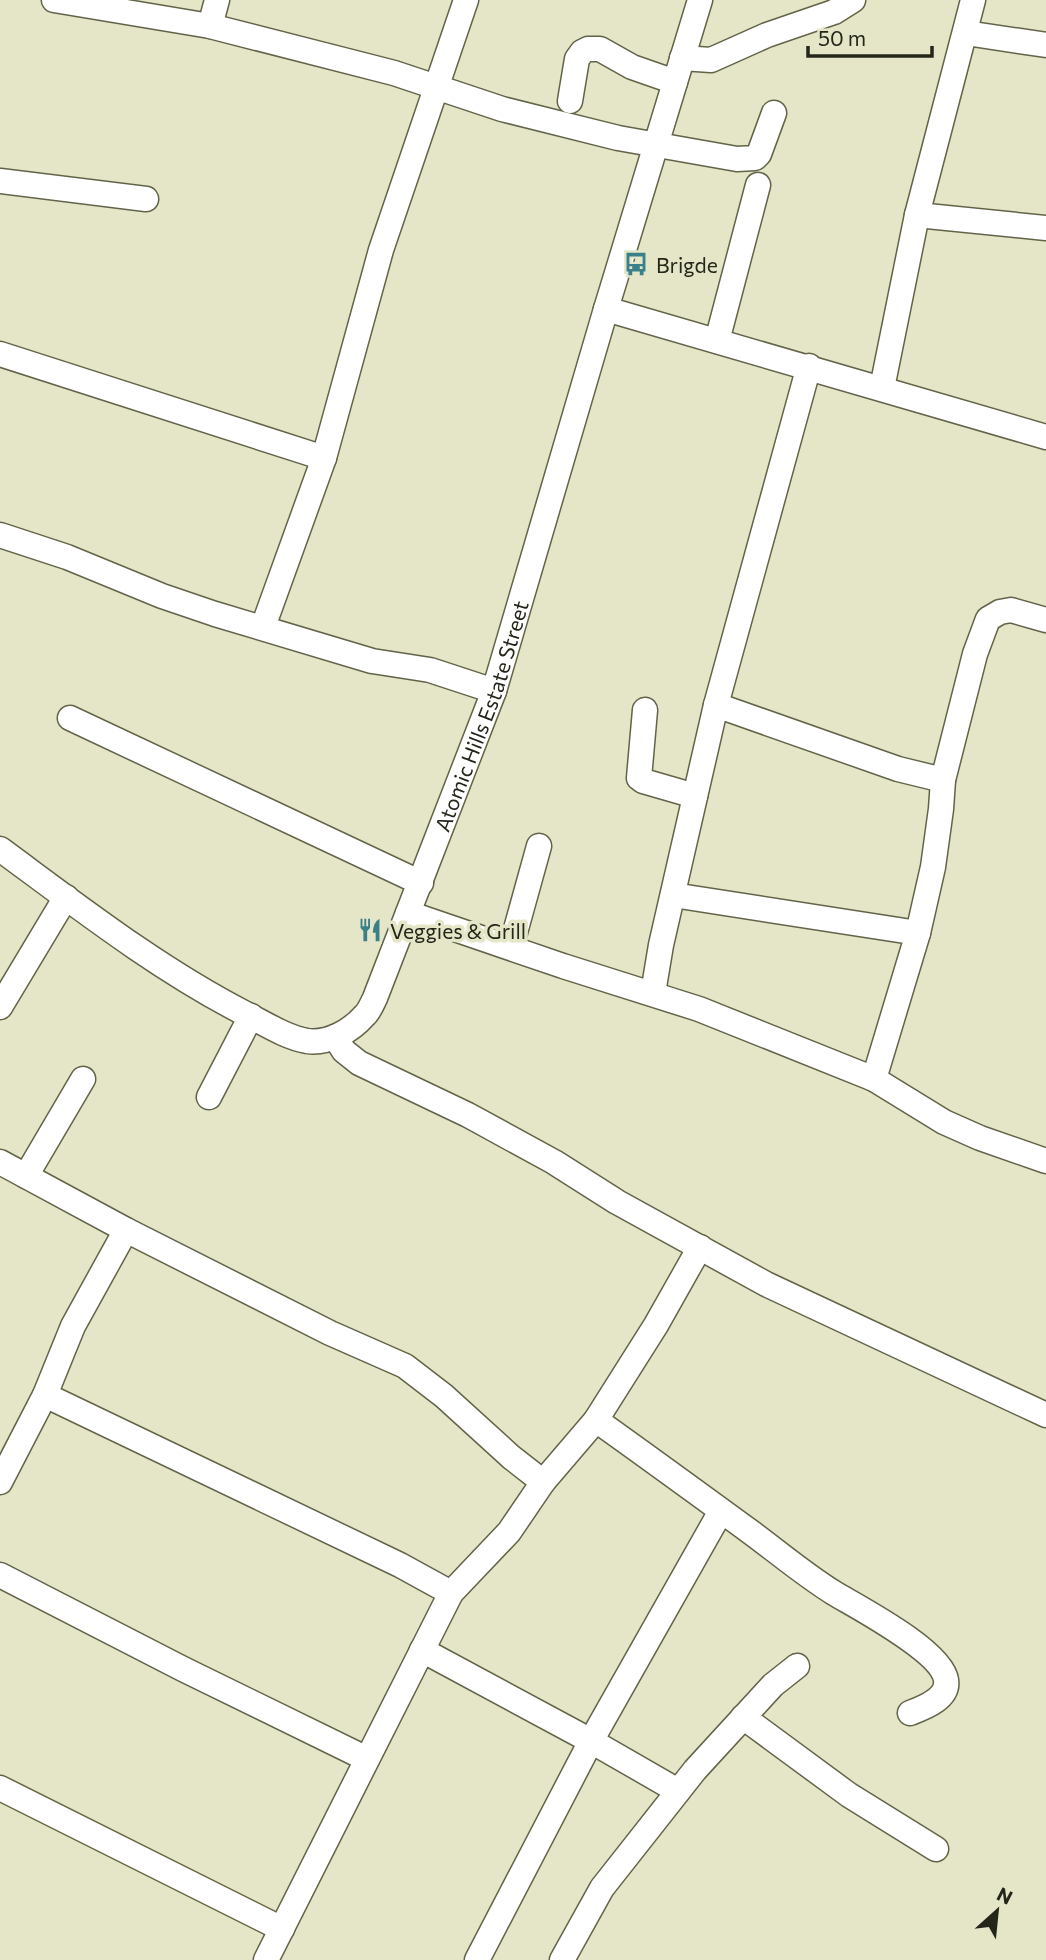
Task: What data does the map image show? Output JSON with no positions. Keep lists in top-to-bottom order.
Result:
{
  "streets": {
    "street": ["Atomic Hills Estate Street"]
  },
  "places": {
    "bus stop": ["Brigde"],
    "restaurant": ["Veggies & Grill"]
  },
  "scale_bar": "50 m",
  "north": "top right"
}
